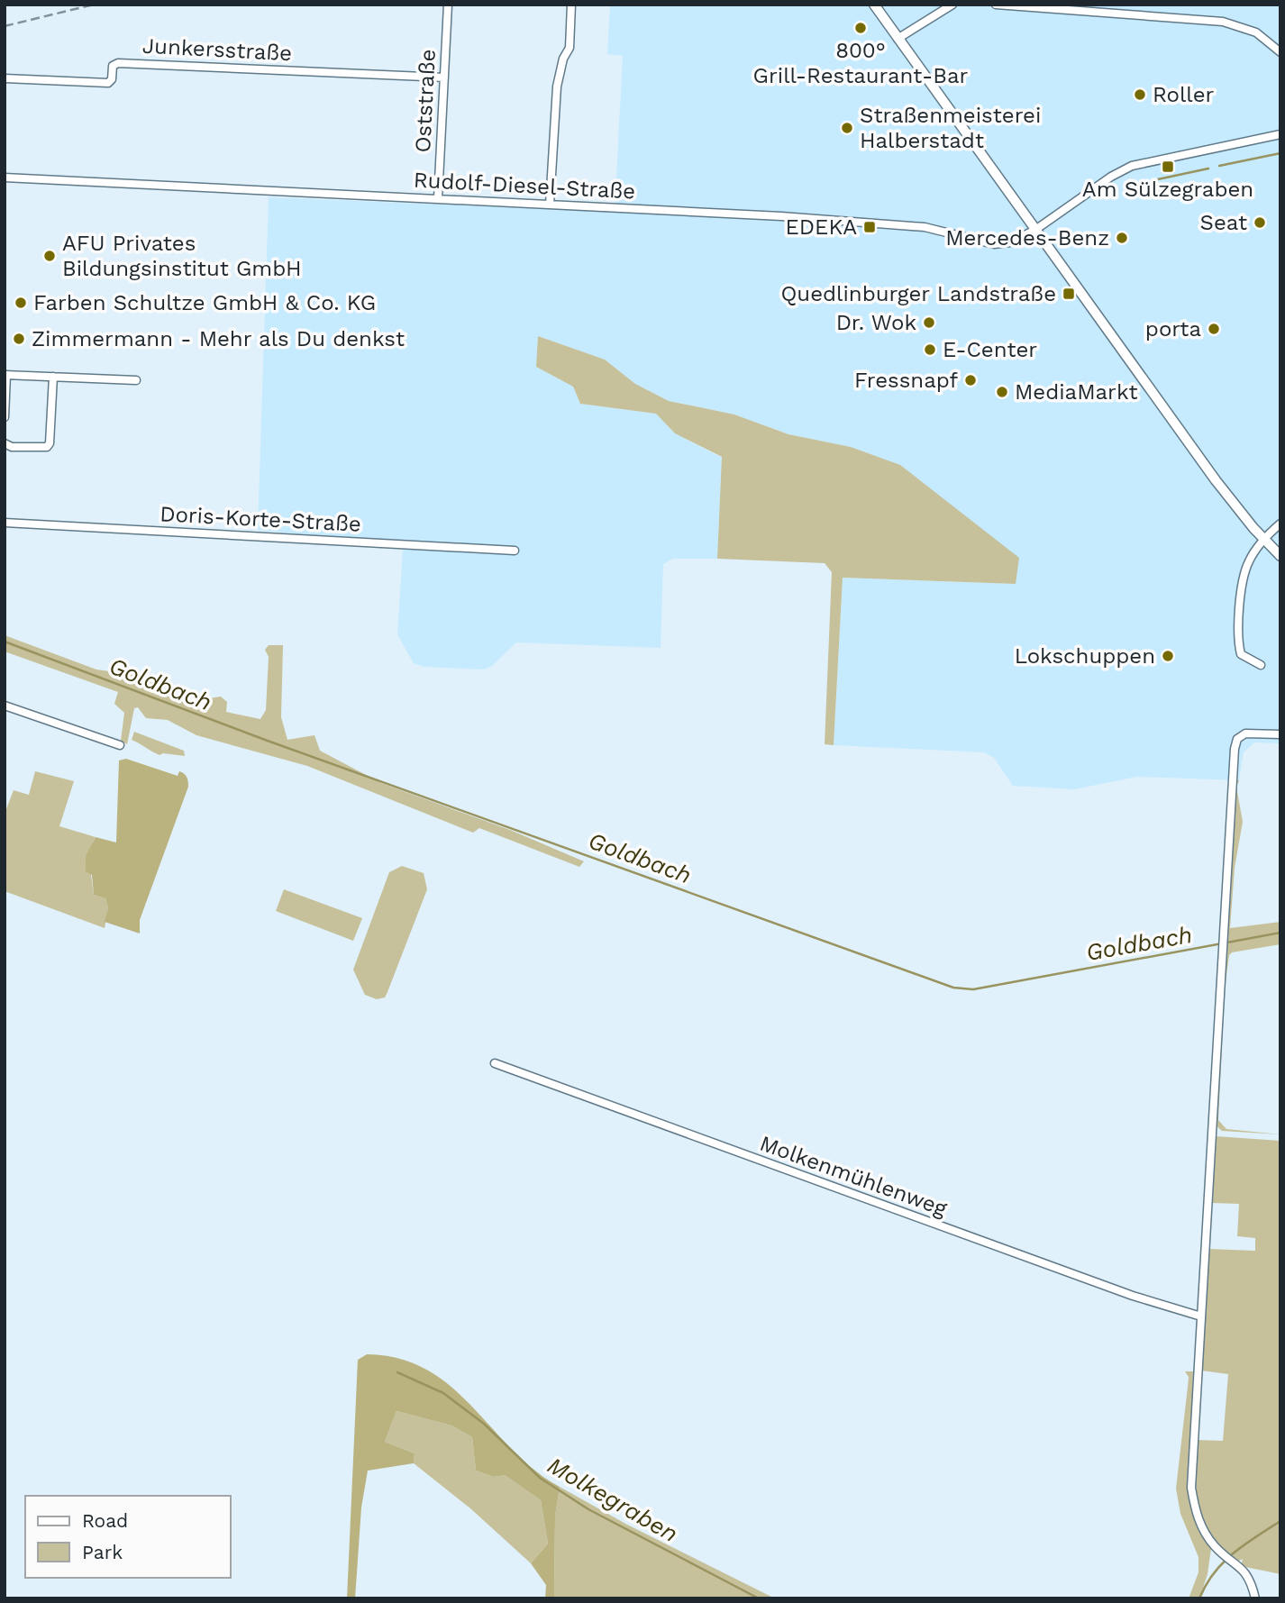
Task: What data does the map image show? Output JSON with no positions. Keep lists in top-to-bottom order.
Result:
{
  "streets": {
    "street": [
      "Junkersstraße",
      "Oststraße",
      "Rudolf-Diesel-Straße",
      "Doris-Korte-Straße",
      "Molkenmühlenweg"
    ]
  },
  "crossings": [
    ["Junkersstraße", "Oststraße"],
    ["Oststraße", "Rudolf-Diesel-Straße"]
  ],
  "water": ["Goldbach", "Molkegraben"],
  "places": {
    "other": [
      "800° Grill-Restaurant-Bar",
      "Roller",
      "Straßenmeisterei Halberstadt",
      "Seat",
      "Mercedes-Benz",
      "AFU Privates Bildungsinstitut GmbH",
      "Farben Schultze GmbH & Co. KG",
      "Dr. Wok",
      "porta",
      "Zimmermann - Mehr als Du denkst",
      "E-Center",
      "Fressnapf",
      "MediaMarkt",
      "Lokschuppen"
    ],
    "transit": ["Am Sülzegraben", "EDEKA", "Quedlinburger Landstraße"]
  },
  "legend": ["Road", "Park"]
}
